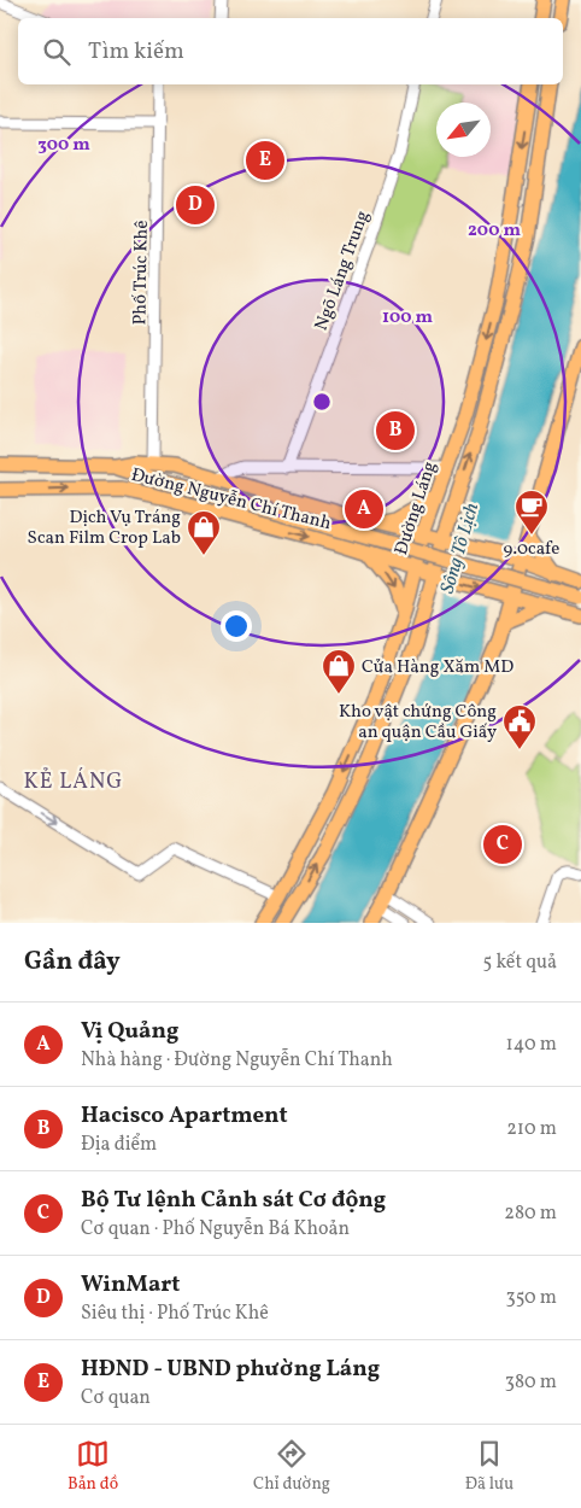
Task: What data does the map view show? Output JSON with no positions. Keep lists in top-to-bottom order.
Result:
{
  "streets": {
    "main road": ["Đường Nguyễn Chí Thanh", "Đường Láng"],
    "street": ["Ngõ Láng Trung", "Phố Trúc Khê"]
  },
  "crossings": [
    ["Phố Trúc Khê", "Đường Nguyễn Chí Thanh"],
    ["Đường Nguyễn Chí Thanh", "Đường Láng"]
  ],
  "districts": ["KẺ LÁNG"],
  "water": ["Sông Tô Lịch"],
  "places": {
    "cafe": ["9.0cafe"],
    "shop": ["Dịch Vụ Tráng Scan Film Crop Lab", "Cửa Hàng Xăm MD"],
    "public building": ["Kho vật chứng Công an quận Cầu Giấy"]
  },
  "north": "bottom left",
  "page": {
    "search": "Tìm kiếm",
    "pins": [
      "E",
      "D",
      "B",
      "A",
      "C"
    ],
    "heading": ["Gần đây", "5 kết quả"],
    "list": [
      {
        "mark": "A",
        "name": "Vị Quảng",
        "note": "Nhà hàng · Đường Nguyễn Chí Thanh",
        "value": "140 m"
      },
      {
        "mark": "B",
        "name": "Hacisco Apartment",
        "note": "Địa điểm",
        "value": "210 m"
      },
      {
        "mark": "C",
        "name": "Bộ Tư lệnh Cảnh sát Cơ động",
        "note": "Cơ quan · Phố Nguyễn Bá Khoản",
        "value": "280 m"
      },
      {
        "mark": "D",
        "name": "WinMart",
        "note": "Siêu thị · Phố Trúc Khê",
        "value": "350 m"
      },
      {
        "mark": "E",
        "name": "HĐND - UBND phường Láng",
        "note": "Cơ quan",
        "value": "380 m"
      }
    ],
    "nav": ["Bản đồ", "Chỉ đường", "Đã lưu"]
  },
  "rings": ["300 m", "200 m", "100 m"]
}
